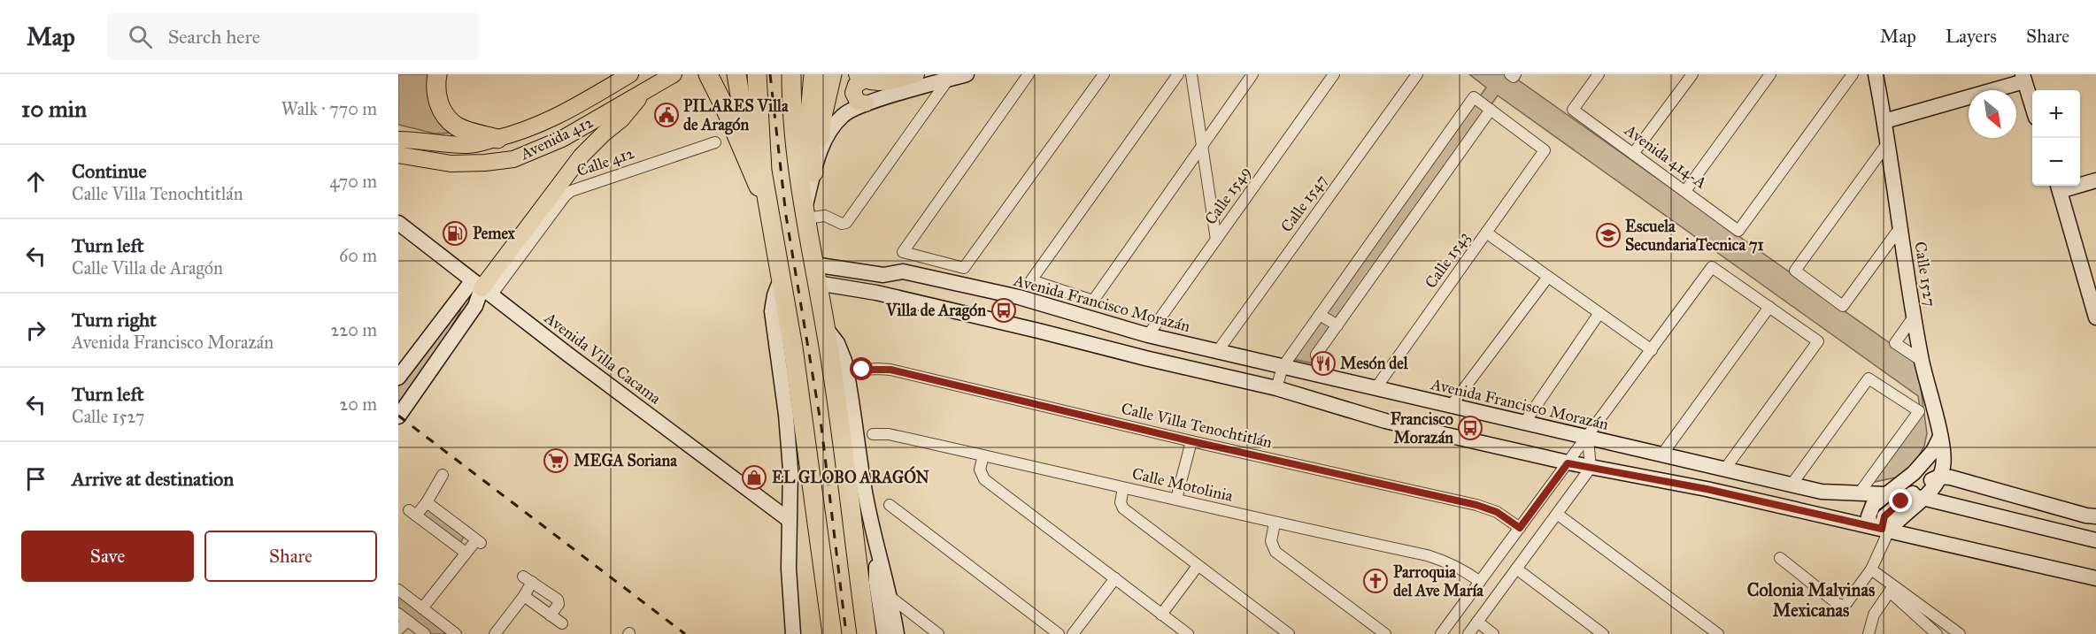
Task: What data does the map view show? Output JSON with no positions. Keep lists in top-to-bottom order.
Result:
{
  "streets": {
    "main road": ["Avenida 412"],
    "street": [
      "Avenida 414-A",
      "Calle 412",
      "Calle 1549",
      "Calle 1547",
      "Calle 1543",
      "Calle 1527",
      "Avenida Francisco Morazán",
      "Avenida Villa Cacama",
      "Calle Villa Tenochtitlán",
      "Calle Motolinia"
    ]
  },
  "crossings": [
    ["Calle 412", "Avenida Villa Cacama"],
    ["Calle 1549", "Avenida Francisco Morazán"],
    ["Calle 1547", "Avenida Francisco Morazán"],
    ["Calle 1543", "Avenida Francisco Morazán"]
  ],
  "districts": ["Colonia Malvinas Mexicanas"],
  "places": {
    "public building": ["PILARES Villa de Aragón"],
    "fuel station": ["Pemex"],
    "school or university": ["Escuela SecundariaTecnica 71"],
    "bus stop": ["Villa de Aragón", "Francisco Morazán"],
    "restaurant": ["Mesón del"],
    "supermarket": ["MEGA Soriana"],
    "shop": ["EL GLOBO ARAGÓN"],
    "church": ["Parroquia del Ave María"]
  },
  "north": "bottom right",
  "page": {
    "header": "Map",
    "search": "Search here",
    "nav": ["Map", "Layers", "Share"],
    "heading": ["10 min", "Walk · 770 m"],
    "map_buttons": ["+", "−"],
    "list": [
      ["Continue", "Calle Villa Tenochtitlán", "470 m"],
      ["Turn left", "Calle Villa de Aragón", "60 m"],
      ["Turn right", "Avenida Francisco Morazán", "220 m"],
      ["Turn left", "Calle 1527", "20 m"],
      "Arrive at destination"
    ],
    "buttons": ["Save", "Share"]
  }
}
